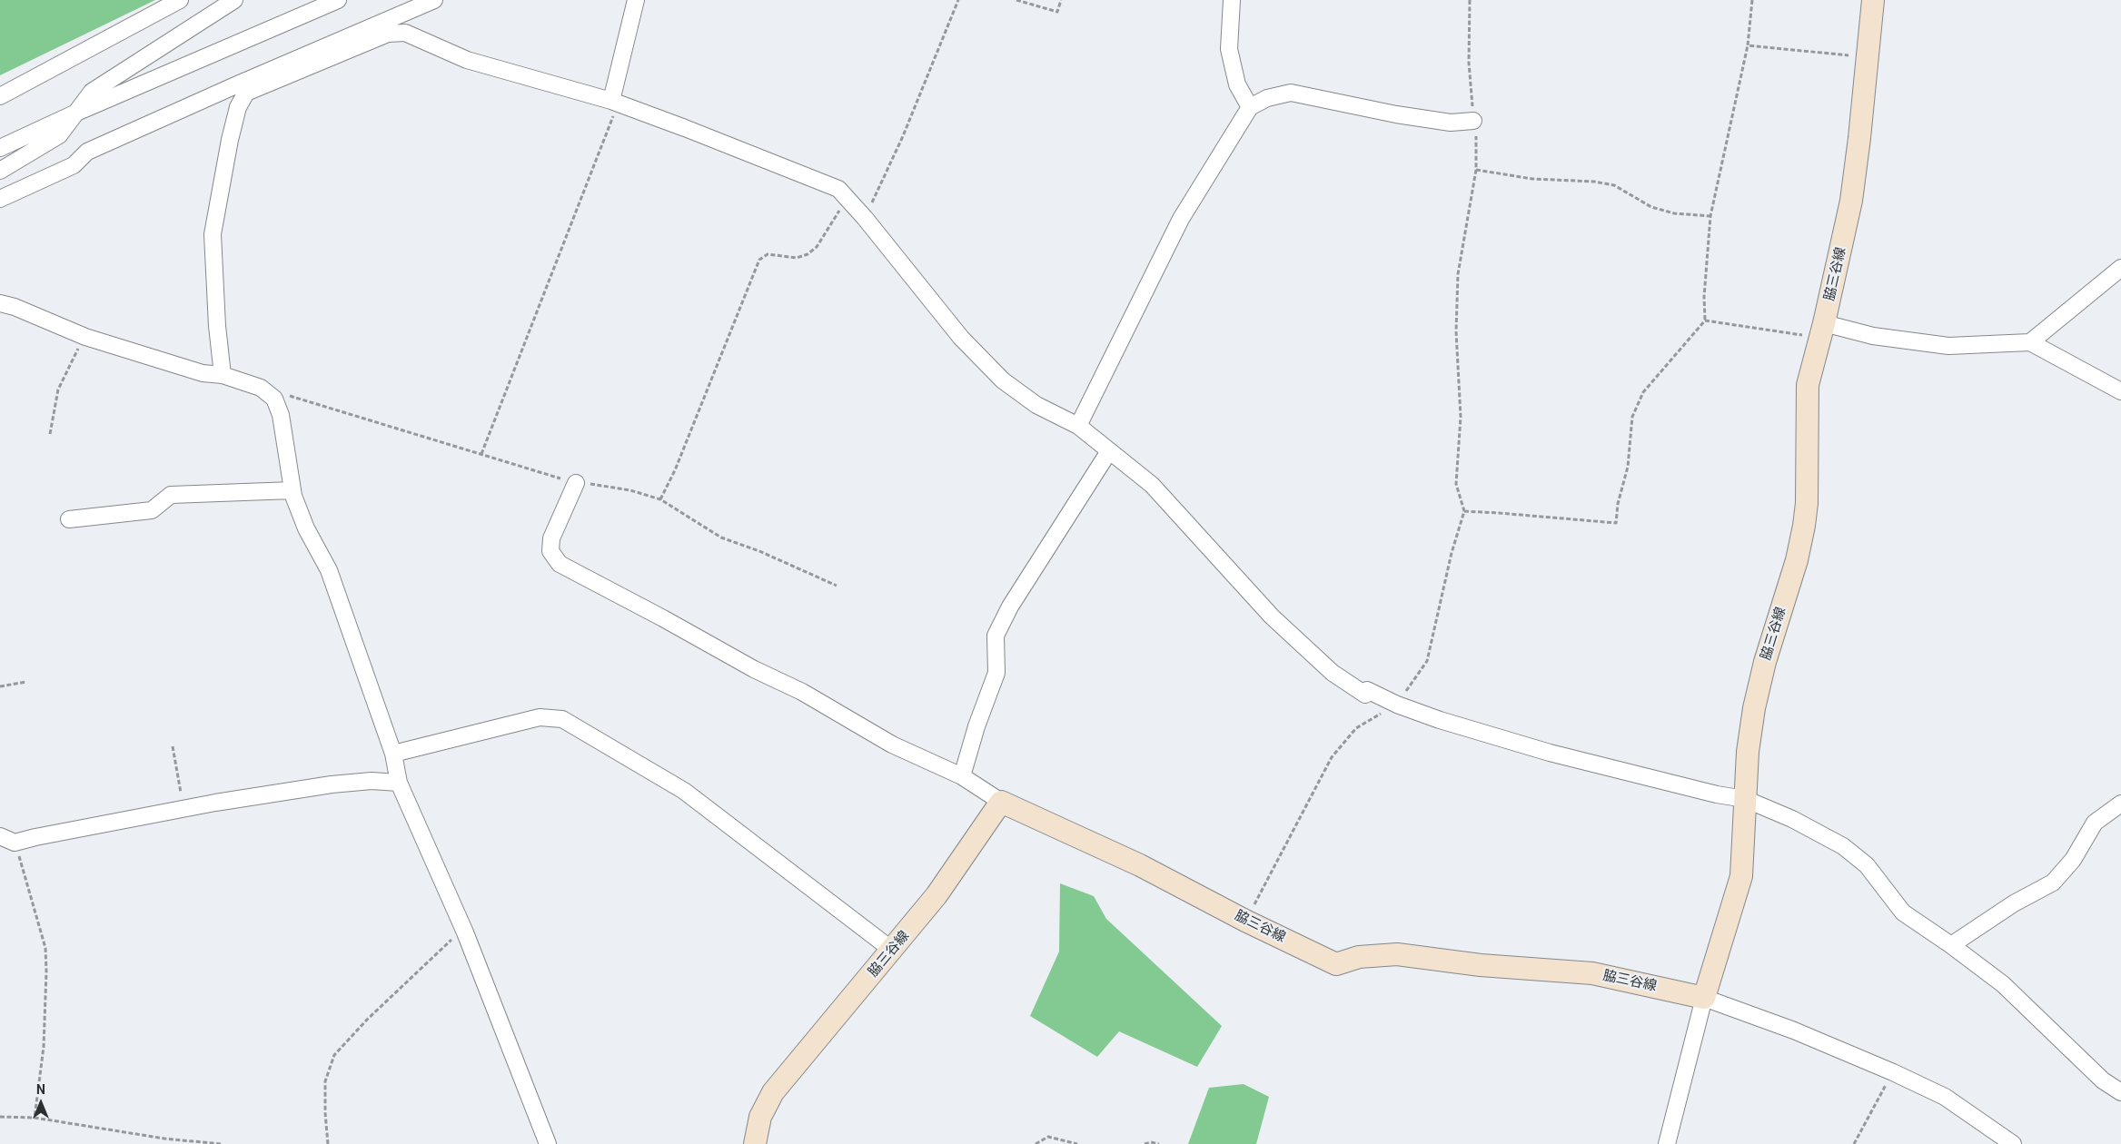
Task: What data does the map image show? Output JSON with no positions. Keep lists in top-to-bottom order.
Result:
{
  "streets": {
    "main road": ["脇三谷線"]
  },
  "north": "top"
}
